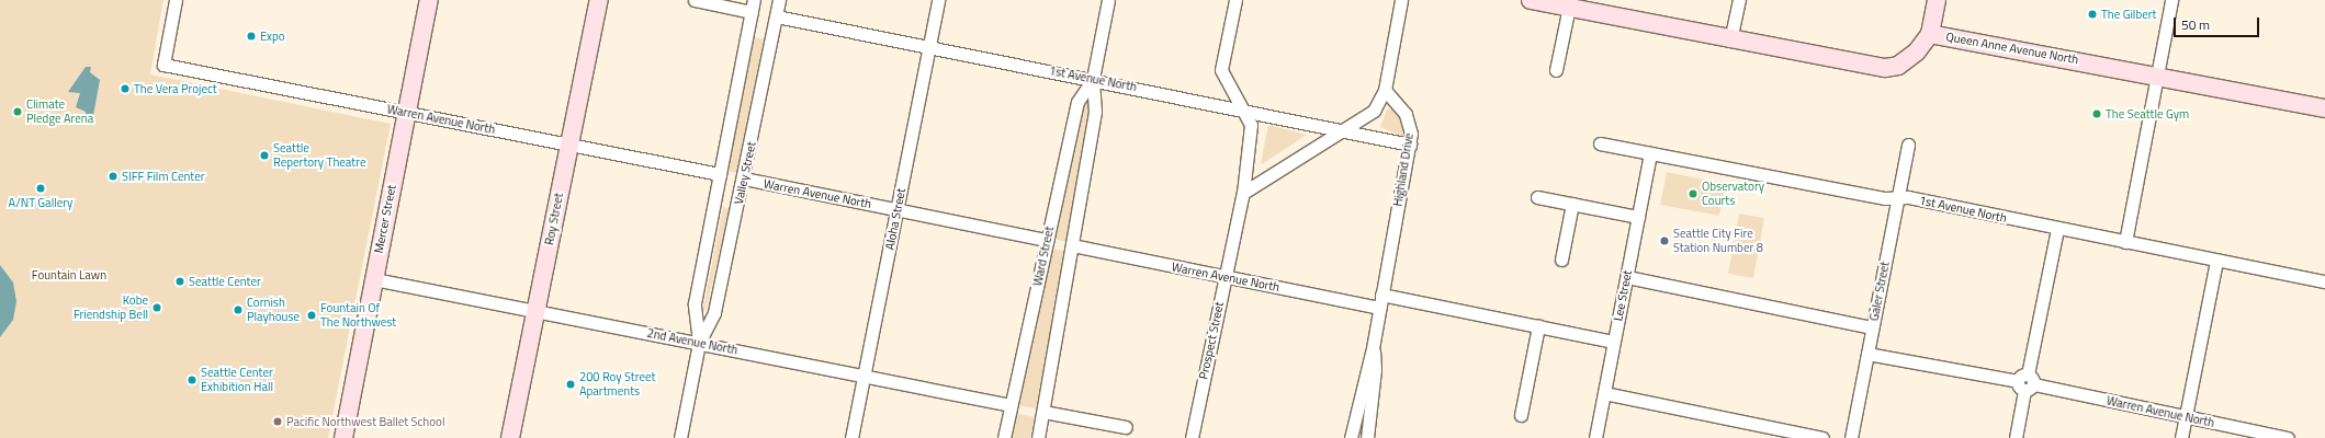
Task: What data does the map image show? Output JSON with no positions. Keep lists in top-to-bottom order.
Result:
{
  "streets": {
    "main road": ["Queen Anne Avenue North", "Mercer Street", "Roy Street"],
    "street": [
      "1st Avenue North",
      "Warren Avenue North",
      "Highland Drive",
      "Valley Street",
      "Aloha Street",
      "Ward Street",
      "Galer Street",
      "Lee Street",
      "Prospect Street",
      "2nd Avenue North"
    ]
  },
  "crossings": [
    ["1st Avenue North", "Highland Drive"],
    ["1st Avenue North", "Valley Street"],
    ["1st Avenue North", "Aloha Street"],
    ["1st Avenue North", "Ward Street"],
    ["1st Avenue North", "Galer Street"],
    ["1st Avenue North", "Lee Street"],
    ["1st Avenue North", "Prospect Street"],
    ["Warren Avenue North", "Highland Drive"],
    ["Warren Avenue North", "Valley Street"],
    ["Warren Avenue North", "Mercer Street"],
    ["Warren Avenue North", "Roy Street"],
    ["Warren Avenue North", "Aloha Street"],
    ["Warren Avenue North", "Ward Street"],
    ["Warren Avenue North", "Galer Street"],
    ["Warren Avenue North", "Prospect Street"],
    ["Valley Street", "2nd Avenue North"],
    ["Mercer Street", "2nd Avenue North"],
    ["Roy Street", "2nd Avenue North"],
    ["Aloha Street", "2nd Avenue North"],
    ["Ward Street", "2nd Avenue North"]
  ],
  "parks": ["Fountain Lawn"],
  "places": [
    "The Gilbert",
    "Expo",
    "The Vera Project",
    "Climate Pledge Arena",
    "The Seattle Gym",
    "Seattle Repertory Theatre",
    "SIFF Film Center",
    "A/NT Gallery",
    "Observatory Courts",
    "Seattle City Fire Station Number 8",
    "Seattle Center",
    "Kobe Friendship Bell",
    "Cornish Playhouse",
    "Fountain Of The Northwest",
    "Seattle Center Exhibition Hall",
    "200 Roy Street Apartments",
    "Pacific Northwest Ballet School"
  ],
  "scale_bar": "50 m"
}
